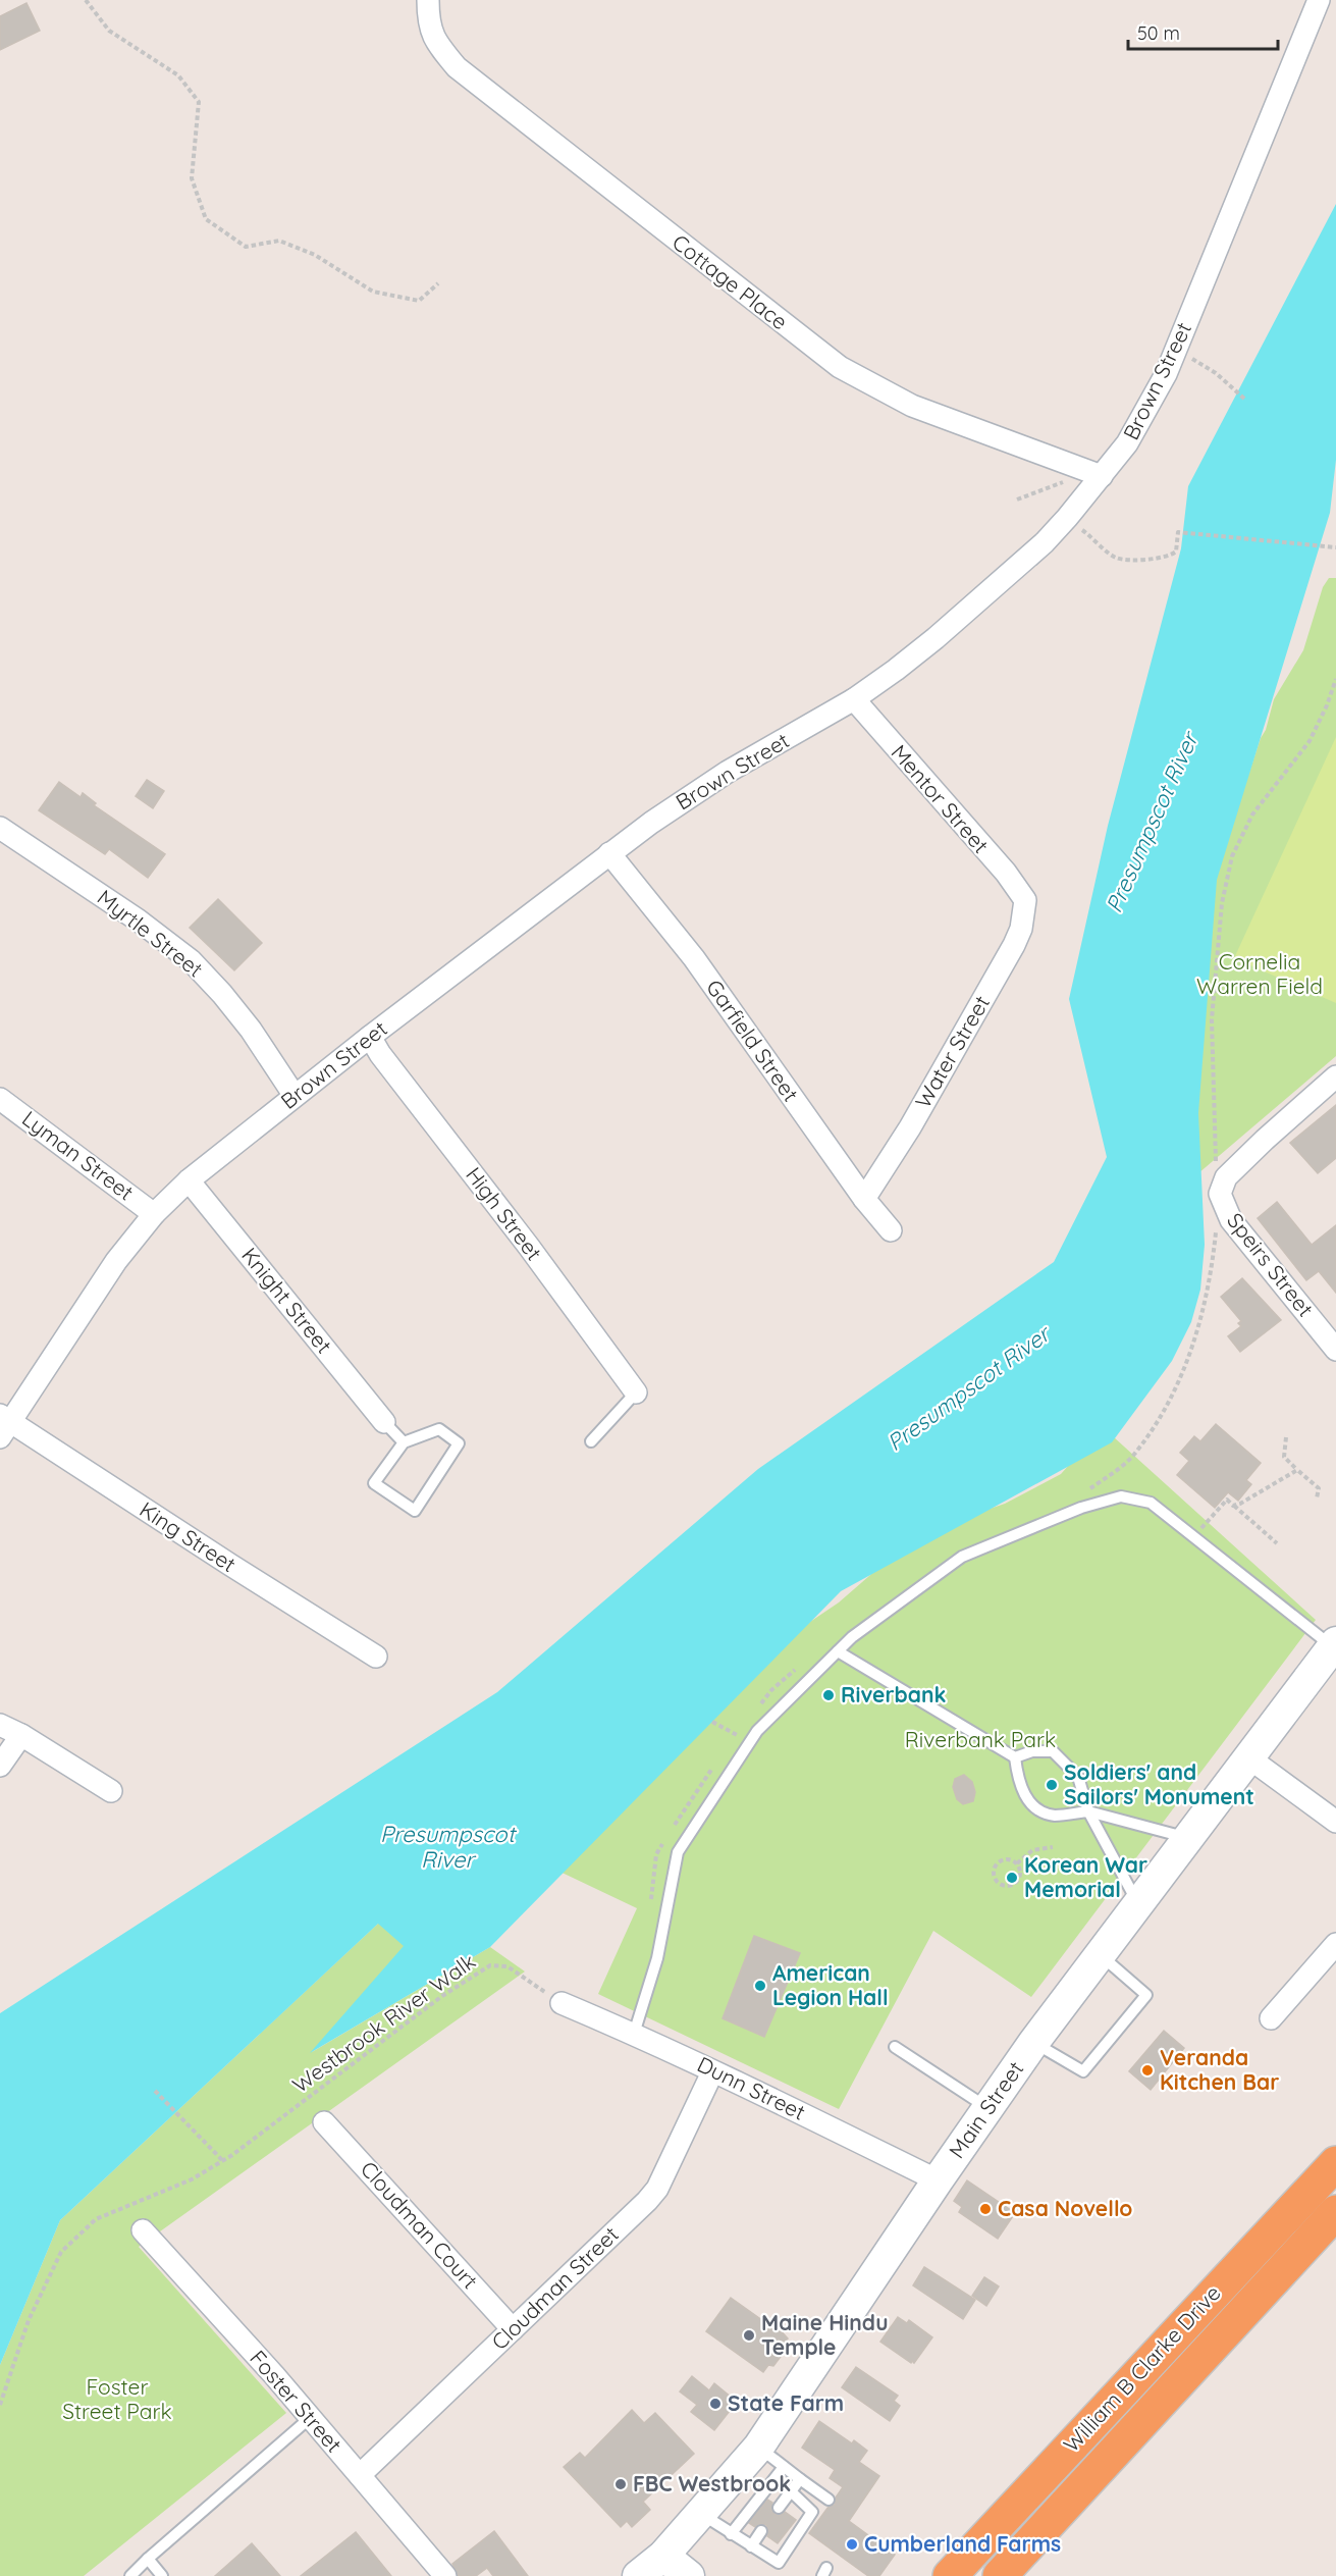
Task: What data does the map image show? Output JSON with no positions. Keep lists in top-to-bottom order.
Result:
{
  "streets": {
    "highway": ["William B Clarke Drive"],
    "main road": ["Main Street"],
    "street": [
      "Cottage Place",
      "Brown Street",
      "Mentor Street",
      "Myrtle Street",
      "Garfield Street",
      "Water Street",
      "Lyman Street",
      "High Street",
      "Speirs Street",
      "Knight Street",
      "King Street",
      "Dunn Street",
      "Cloudman Court",
      "Cloudman Street",
      "Foster Street"
    ],
    "path": ["Westbrook River Walk"]
  },
  "crossings": [
    ["Cottage Place", "Brown Street"],
    ["Brown Street", "Mentor Street"],
    ["Brown Street", "Myrtle Street"],
    ["Brown Street", "Garfield Street"],
    ["Brown Street", "Lyman Street"],
    ["Brown Street", "High Street"],
    ["Brown Street", "Knight Street"],
    ["Brown Street", "King Street"],
    ["Mentor Street", "Water Street"],
    ["Garfield Street", "Water Street"],
    ["Westbrook River Walk", "Dunn Street"],
    ["Dunn Street", "Main Street"],
    ["Dunn Street", "Cloudman Street"],
    ["Cloudman Court", "Cloudman Street"],
    ["Cloudman Street", "Foster Street"]
  ],
  "water": ["Presumpscot River"],
  "parks": ["Cornelia Warren Field", "Riverbank Park", "Foster Street Park"],
  "places": [
    "Riverbank",
    "Soldiers' and Sailors' Monument",
    "Korean War Memorial",
    "American Legion Hall",
    "Veranda Kitchen Bar",
    "Casa Novello",
    "Maine Hindu Temple",
    "State Farm",
    "FBC Westbrook",
    "Cumberland Farms"
  ],
  "scale_bar": "50 m"
}
